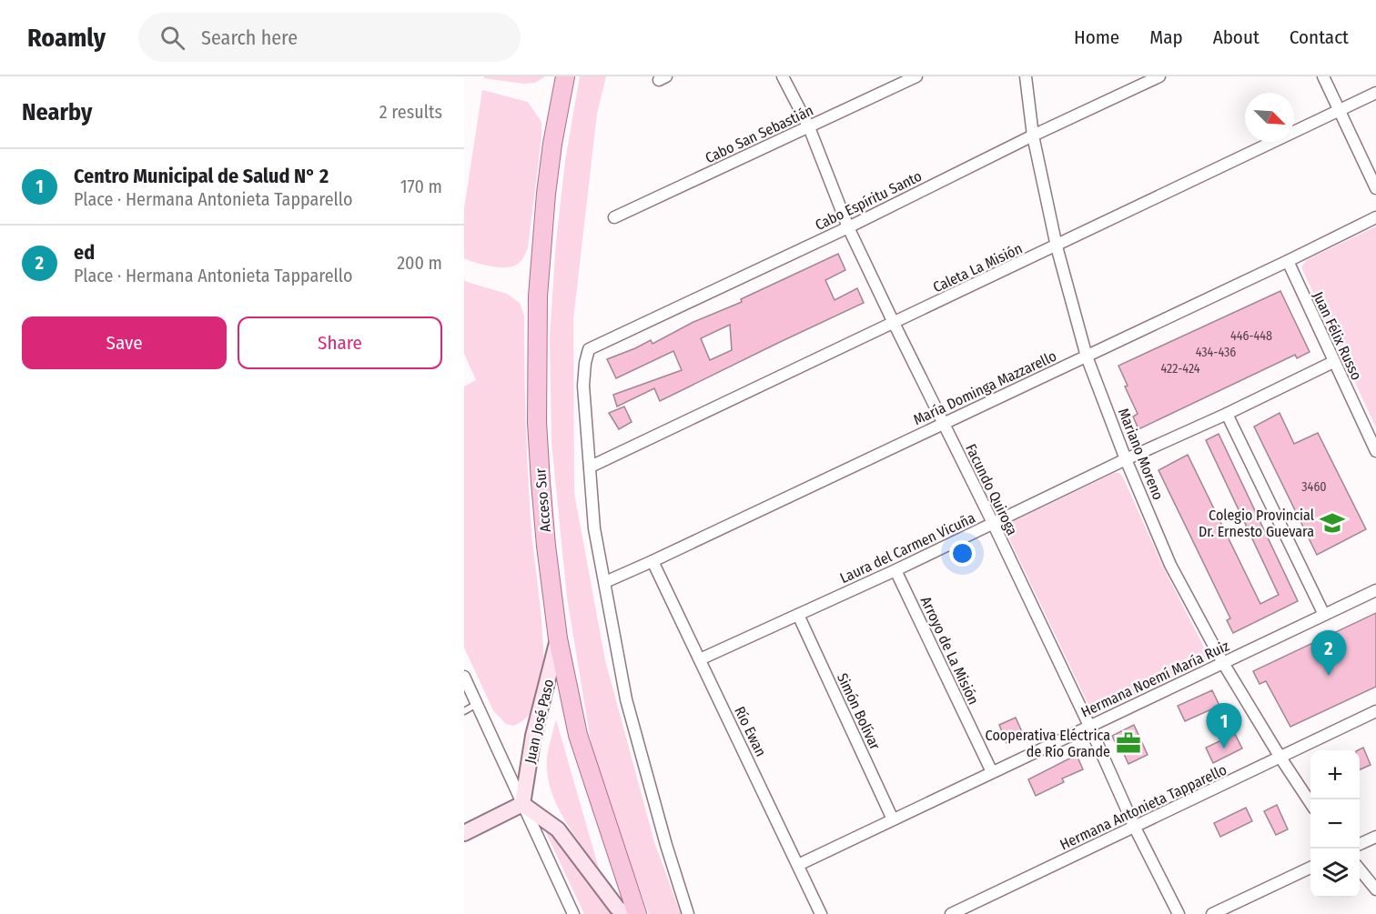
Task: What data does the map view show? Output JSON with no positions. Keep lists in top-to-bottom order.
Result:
{
  "streets": {
    "main road": ["Acceso Sur"],
    "street": [
      "Cabo San Sebastián",
      "Cabo Espíritu Santo",
      "Caleta La Misión",
      "Juan Félix Russo",
      "María Dominga Mazzarello",
      "Mariano Moreno",
      "Facundo Quiroga",
      "Laura del Carmen Vicuña",
      "Arroyo de La Misión",
      "Hermana Noemí María Ruiz",
      "Simón Bolívar",
      "Juan José Paso",
      "Río Ewan",
      "Hermana Antonieta Tapparello"
    ]
  },
  "crossings": [
    ["Cabo San Sebastián", "Facundo Quiroga"],
    ["Cabo Espíritu Santo", "Caleta La Misión"],
    ["Cabo Espíritu Santo", "Mariano Moreno"],
    ["Cabo Espíritu Santo", "Facundo Quiroga"],
    ["Caleta La Misión", "Mariano Moreno"],
    ["Caleta La Misión", "Facundo Quiroga"],
    ["Juan Félix Russo", "María Dominga Mazzarello"],
    ["Juan Félix Russo", "Laura del Carmen Vicuña"],
    ["María Dominga Mazzarello", "Mariano Moreno"],
    ["María Dominga Mazzarello", "Facundo Quiroga"],
    ["María Dominga Mazzarello", "Río Ewan"],
    ["Mariano Moreno", "Laura del Carmen Vicuña"],
    ["Mariano Moreno", "Hermana Noemí María Ruiz"],
    ["Mariano Moreno", "Hermana Antonieta Tapparello"],
    ["Facundo Quiroga", "Laura del Carmen Vicuña"],
    ["Facundo Quiroga", "Hermana Noemí María Ruiz"],
    ["Facundo Quiroga", "Hermana Antonieta Tapparello"],
    ["Acceso Sur", "Juan José Paso"],
    ["Laura del Carmen Vicuña", "Arroyo de La Misión"],
    ["Laura del Carmen Vicuña", "Simón Bolívar"],
    ["Laura del Carmen Vicuña", "Río Ewan"],
    ["Arroyo de La Misión", "Hermana Noemí María Ruiz"],
    ["Hermana Noemí María Ruiz", "Simón Bolívar"],
    ["Hermana Noemí María Ruiz", "Río Ewan"]
  ],
  "places": {
    "school or university": ["Colegio Provincial Dr. Ernesto Guevara"],
    "office": ["Cooperativa Eléctrica de Río Grande"]
  },
  "house_numbers": [
    "446-448",
    "434-436",
    "422-424",
    "3460"
  ],
  "north": "bottom right",
  "page": {
    "header": "Roamly",
    "search": "Search here",
    "nav": [
      "Home",
      "Map",
      "About",
      "Contact"
    ],
    "heading": ["Nearby", "2 results"],
    "list": [
      {
        "mark": "1",
        "name": "Centro Municipal de Salud N° 2",
        "note": "Place · Hermana Antonieta Tapparello",
        "value": "170 m"
      },
      {
        "mark": "2",
        "name": "ed",
        "note": "Place · Hermana Antonieta Tapparello",
        "value": "200 m"
      }
    ],
    "buttons": ["Save", "Share"],
    "pins": ["2", "1"],
    "map_buttons": ["+", "−"]
  }
}
